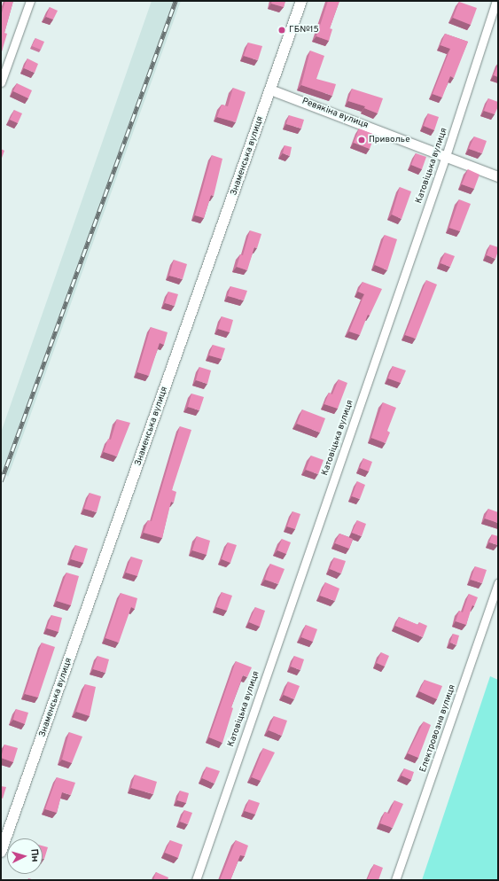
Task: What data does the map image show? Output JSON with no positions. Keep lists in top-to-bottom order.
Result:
{
  "streets": {
    "main road": ["Знаменська вулиця"],
    "street": ["Ревякіна вулиця", "Катовіцька вулиця", "Електровозна вулиця"]
  },
  "crossings": [
    ["Ревякіна вулиця", "Знаменська вулиця"],
    ["Ревякіна вулиця", "Катовіцька вулиця"]
  ],
  "places": ["ГБ№15", "Приволье"],
  "north": "right"
}
